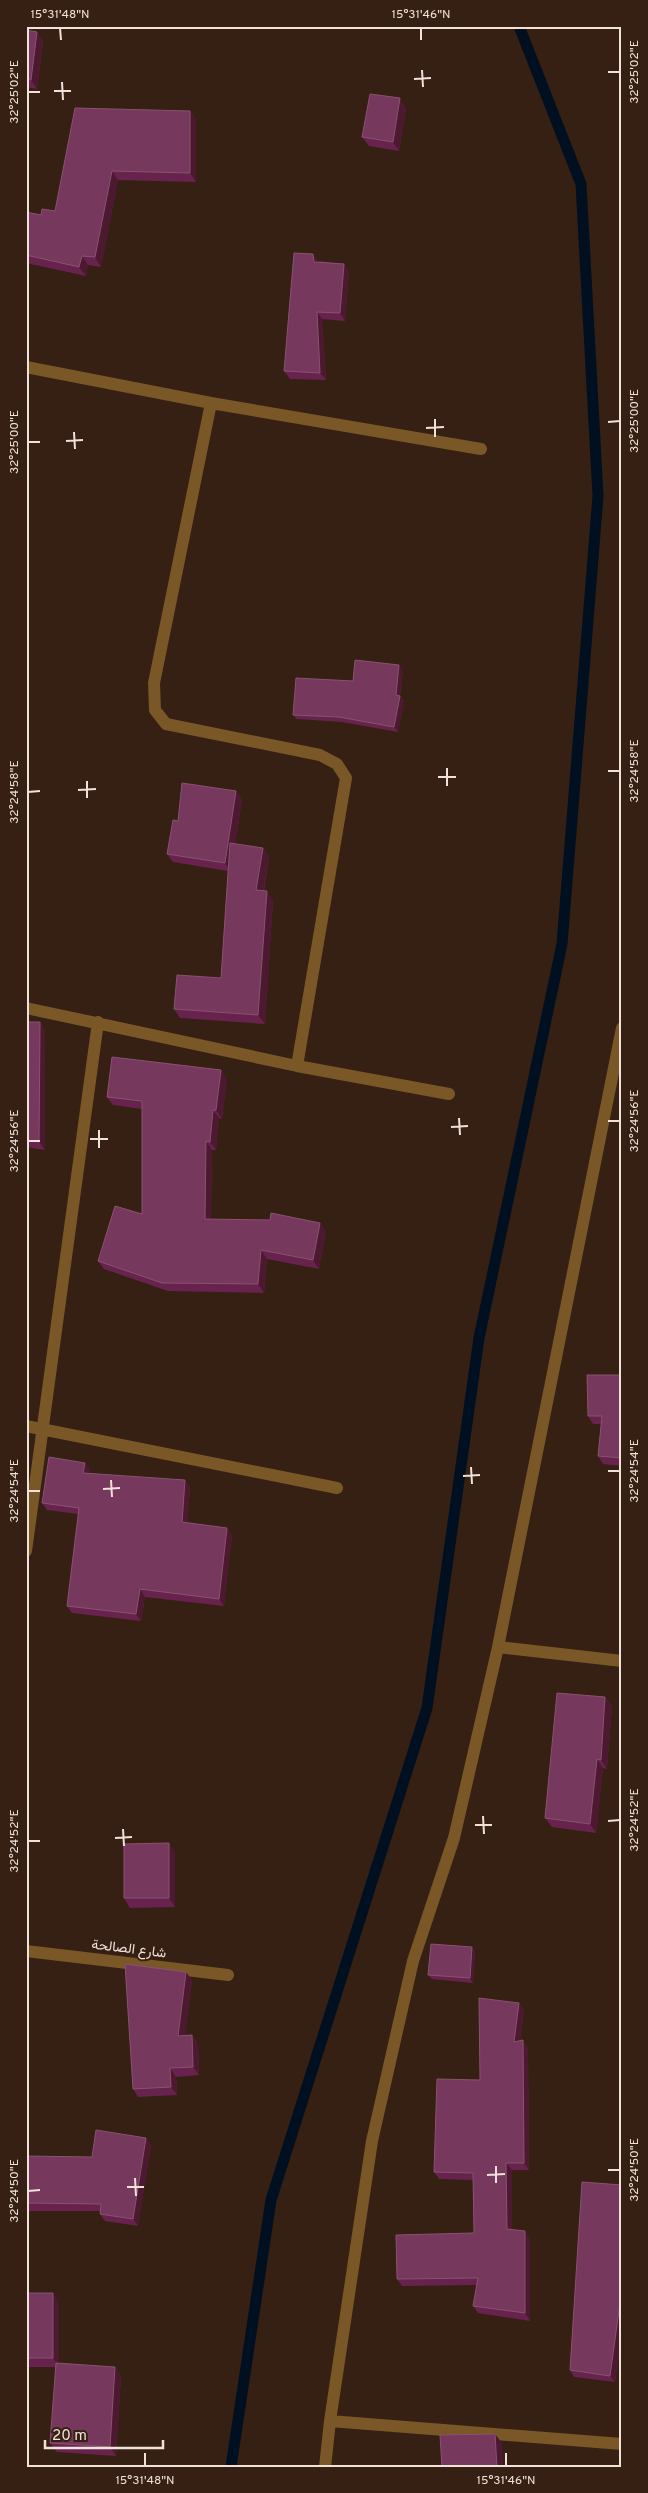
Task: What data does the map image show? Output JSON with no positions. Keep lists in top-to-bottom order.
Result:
{
  "streets": {
    "street": ["شارع الصالحة"]
  },
  "scale_bar": "20 m",
  "coordinates": [
    "15°31'48\"N",
    "15°31'46\"N",
    "32°25'02\"E",
    "32°25'00\"E",
    "32°24'58\"E",
    "32°24'56\"E",
    "32°24'54\"E",
    "32°24'52\"E",
    "32°24'50\"E"
  ]
}
